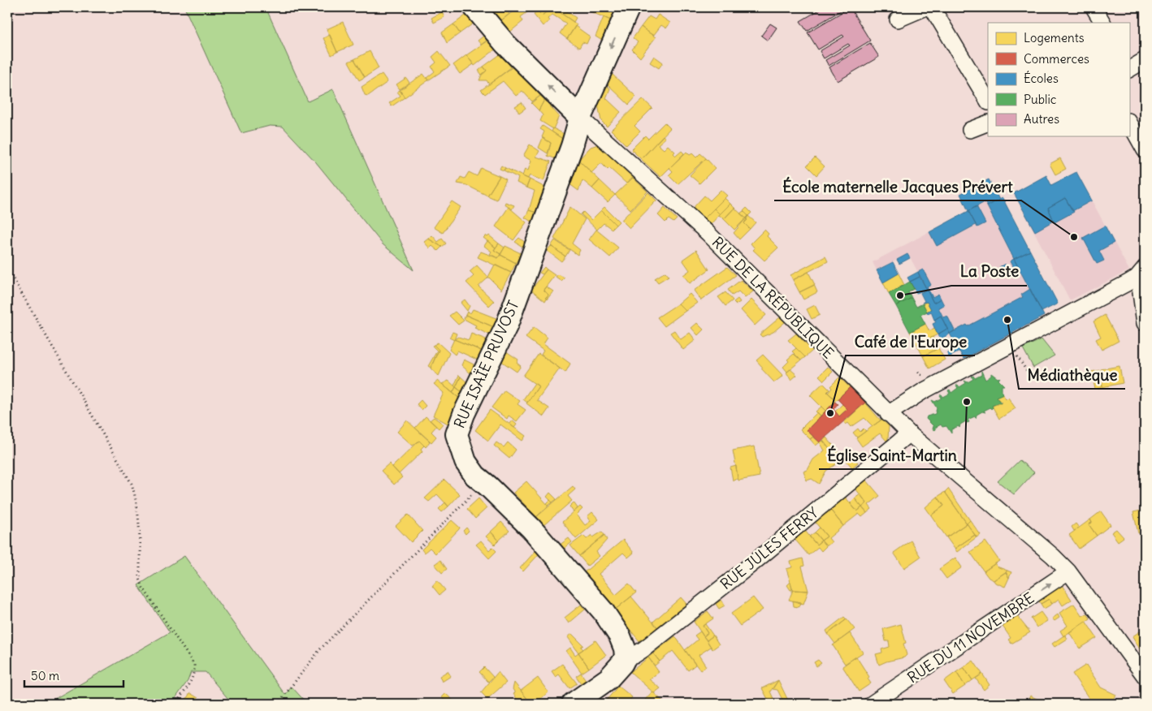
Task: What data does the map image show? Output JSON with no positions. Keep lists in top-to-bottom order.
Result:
{
  "streets": {
    "street": [
      "RUE DE LA RÉPUBLIQUE",
      "RUE ISAÏE PRUVOST",
      "RUE JULES FERRY",
      "RUE DU 11 NOVEMBRE"
    ]
  },
  "crossings": [
    ["RUE DE LA RÉPUBLIQUE", "RUE ISAÏE PRUVOST"],
    ["RUE DE LA RÉPUBLIQUE", "RUE JULES FERRY"],
    ["RUE DE LA RÉPUBLIQUE", "RUE DU 11 NOVEMBRE"],
    ["RUE ISAÏE PRUVOST", "RUE JULES FERRY"]
  ],
  "one_way": ["RUE DU 11 NOVEMBRE"],
  "places": [
    "École maternelle Jacques Prévert",
    "La Poste",
    "Médiathèque",
    "Église Saint-Martin",
    "Café de l'Europe"
  ],
  "legend": [
    "Logements",
    "Commerces",
    "Écoles",
    "Public",
    "Autres"
  ],
  "scale_bar": "50 m"
}
